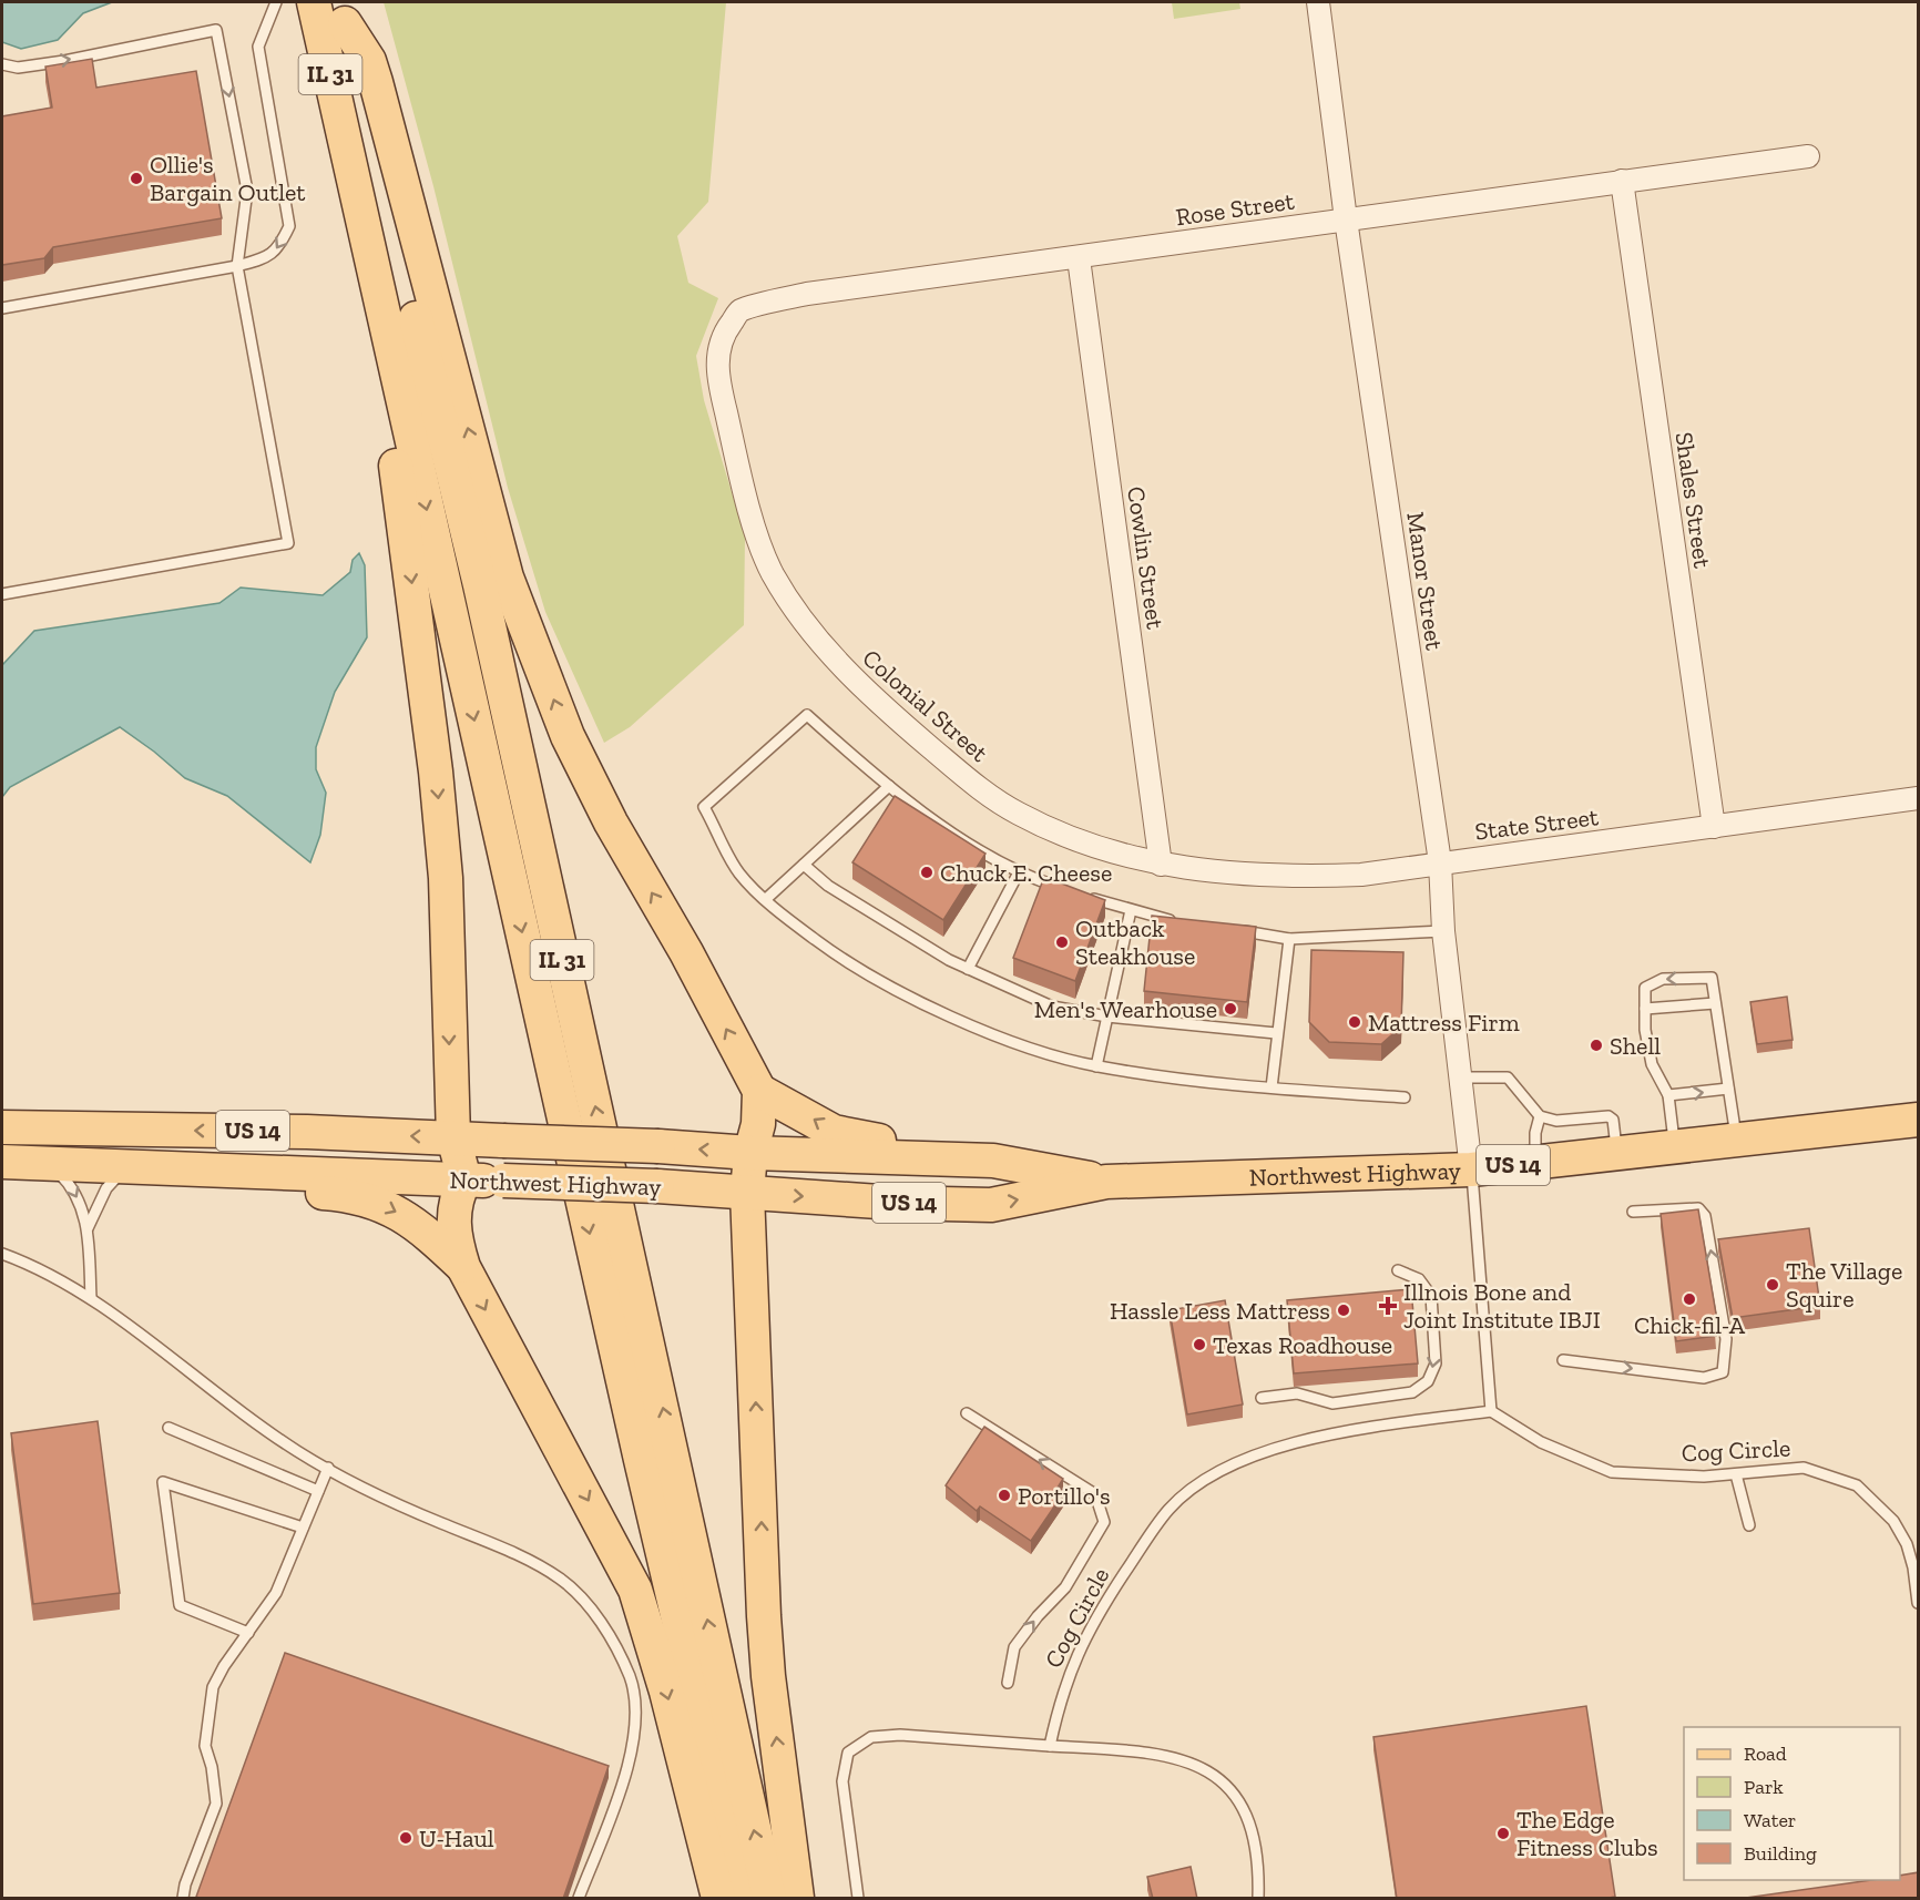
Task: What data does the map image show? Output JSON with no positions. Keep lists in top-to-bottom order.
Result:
{
  "streets": {
    "main road": ["IL 31", "US 14", "Northwest Highway"],
    "street": [
      "Rose Street",
      "Shales Street",
      "Cowlin Street",
      "Manor Street",
      "Colonial Street",
      "State Street"
    ],
    "lane": ["Cog Circle"]
  },
  "crossings": [
    ["Rose Street", "Shales Street"],
    ["Rose Street", "Cowlin Street"],
    ["Rose Street", "Manor Street"],
    ["Rose Street", "Colonial Street"],
    ["Shales Street", "State Street"],
    ["Cowlin Street", "Colonial Street"],
    ["Cowlin Street", "State Street"],
    ["Manor Street", "State Street"],
    ["Manor Street", "Northwest Highway"],
    ["Colonial Street", "State Street"]
  ],
  "places": {
    "other": [
      "Ollie's Bargain Outlet",
      "Chuck E. Cheese",
      "Outback Steakhouse",
      "Men's Wearhouse",
      "Mattress Firm",
      "Shell",
      "The Village Squire",
      "Chick-fil-A",
      "Hassle Less Mattress",
      "Texas Roadhouse",
      "Portillo's",
      "The Edge Fitness Clubs",
      "U-Haul"
    ],
    "health": ["Illnois Bone and Joint Institute IBJI"]
  },
  "legend": [
    "Road",
    "Park",
    "Water",
    "Building"
  ]
}
